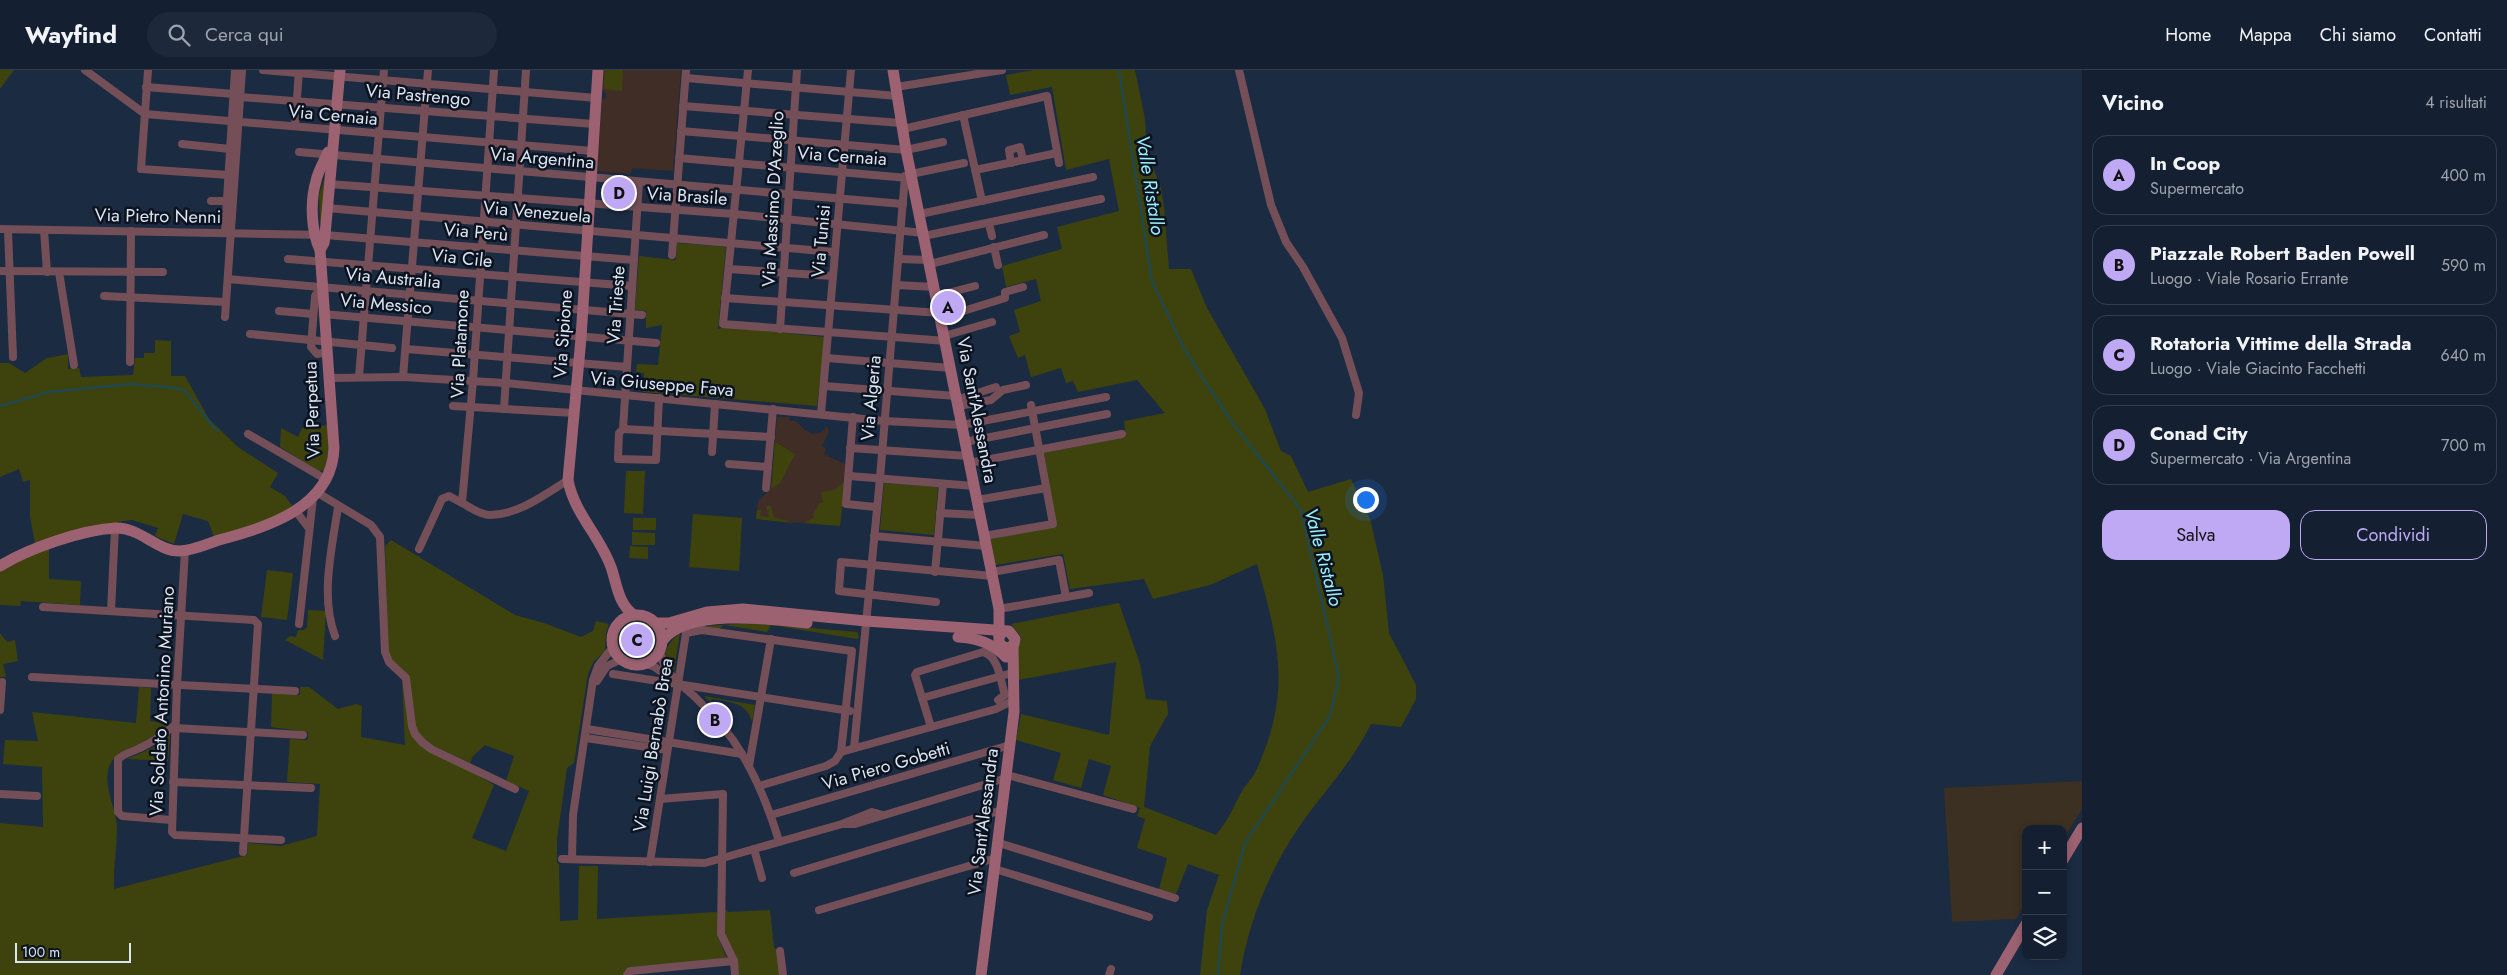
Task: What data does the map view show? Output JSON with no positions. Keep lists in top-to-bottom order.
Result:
{
  "streets": {
    "street": [
      "Via Pastrengo",
      "Via Cernaia",
      "Via Argentina",
      "Via Brasile",
      "Via Massimo D'Azeglio",
      "Via Venezuela",
      "Via Pietro Nenni",
      "Via Perù",
      "Via Tunisi",
      "Via Cile",
      "Via Australia",
      "Via Messico",
      "Via Trieste",
      "Via Sipione",
      "Via Platamone",
      "Via Giuseppe Fava",
      "Via Algeria",
      "Via Perpetua",
      "Via Sant'Alessandra",
      "Via Soldato Antonino Muriano",
      "Via Luigi Bernabò Brea",
      "Via Piero Gobetti"
    ]
  },
  "crossings": [
    ["Via Pastrengo", "Via Sipione"],
    ["Via Pastrengo", "Via Platamone"],
    ["Via Cernaia", "Via Massimo D'Azeglio"],
    ["Via Cernaia", "Via Tunisi"],
    ["Via Cernaia", "Via Sipione"],
    ["Via Cernaia", "Via Platamone"],
    ["Via Cernaia", "Via Algeria"],
    ["Via Cernaia", "Via Sant'Alessandra"],
    ["Via Argentina", "Via Massimo D'Azeglio"],
    ["Via Argentina", "Via Tunisi"],
    ["Via Argentina", "Via Trieste"],
    ["Via Argentina", "Via Sipione"],
    ["Via Argentina", "Via Platamone"],
    ["Via Argentina", "Via Algeria"],
    ["Via Brasile", "Via Massimo D'Azeglio"],
    ["Via Brasile", "Via Tunisi"],
    ["Via Brasile", "Via Trieste"],
    ["Via Brasile", "Via Sipione"],
    ["Via Brasile", "Via Platamone"],
    ["Via Brasile", "Via Algeria"],
    ["Via Brasile", "Via Sant'Alessandra"],
    ["Via Massimo D'Azeglio", "Via Venezuela"],
    ["Via Venezuela", "Via Tunisi"],
    ["Via Venezuela", "Via Trieste"],
    ["Via Venezuela", "Via Sipione"],
    ["Via Venezuela", "Via Platamone"],
    ["Via Pietro Nenni", "Via Perù"],
    ["Via Pietro Nenni", "Via Perpetua"],
    ["Via Perù", "Via Trieste"],
    ["Via Perù", "Via Sipione"],
    ["Via Perù", "Via Platamone"],
    ["Via Perù", "Via Perpetua"],
    ["Via Tunisi", "Via Giuseppe Fava"],
    ["Via Cile", "Via Trieste"],
    ["Via Cile", "Via Sipione"],
    ["Via Cile", "Via Platamone"],
    ["Via Cile", "Via Perpetua"],
    ["Via Australia", "Via Trieste"],
    ["Via Australia", "Via Sipione"],
    ["Via Australia", "Via Platamone"],
    ["Via Australia", "Via Perpetua"],
    ["Via Messico", "Via Trieste"],
    ["Via Messico", "Via Sipione"],
    ["Via Messico", "Via Platamone"],
    ["Via Messico", "Via Perpetua"],
    ["Via Trieste", "Via Giuseppe Fava"],
    ["Via Sipione", "Via Giuseppe Fava"],
    ["Via Platamone", "Via Giuseppe Fava"],
    ["Via Giuseppe Fava", "Via Algeria"],
    ["Via Giuseppe Fava", "Via Perpetua"],
    ["Via Giuseppe Fava", "Via Sant'Alessandra"],
    ["Via Algeria", "Via Sant'Alessandra"],
    ["Via Perpetua", "Via Soldato Antonino Muriano"],
    ["Via Sant'Alessandra", "Via Piero Gobetti"]
  ],
  "water": ["Valle Ristallo"],
  "scale_bar": "100 m",
  "page": {
    "header": "Wayfind",
    "search": "Cerca qui",
    "nav": [
      "Home",
      "Mappa",
      "Chi siamo",
      "Contatti"
    ],
    "heading": ["Vicino", "4 risultati"],
    "list": [
      {
        "mark": "A",
        "name": "In Coop",
        "note": "Supermercato",
        "value": "400 m"
      },
      {
        "mark": "B",
        "name": "Piazzale Robert Baden Powell",
        "note": "Luogo · Viale Rosario Errante",
        "value": "590 m"
      },
      {
        "mark": "C",
        "name": "Rotatoria Vittime della Strada",
        "note": "Luogo · Viale Giacinto Facchetti",
        "value": "640 m"
      },
      {
        "mark": "D",
        "name": "Conad City",
        "note": "Supermercato · Via Argentina",
        "value": "700 m"
      }
    ],
    "pins": [
      "D",
      "A",
      "C",
      "B"
    ],
    "buttons": ["Salva", "Condividi"],
    "map_buttons": ["+", "−"],
    "scale": "100 m"
  }
}
